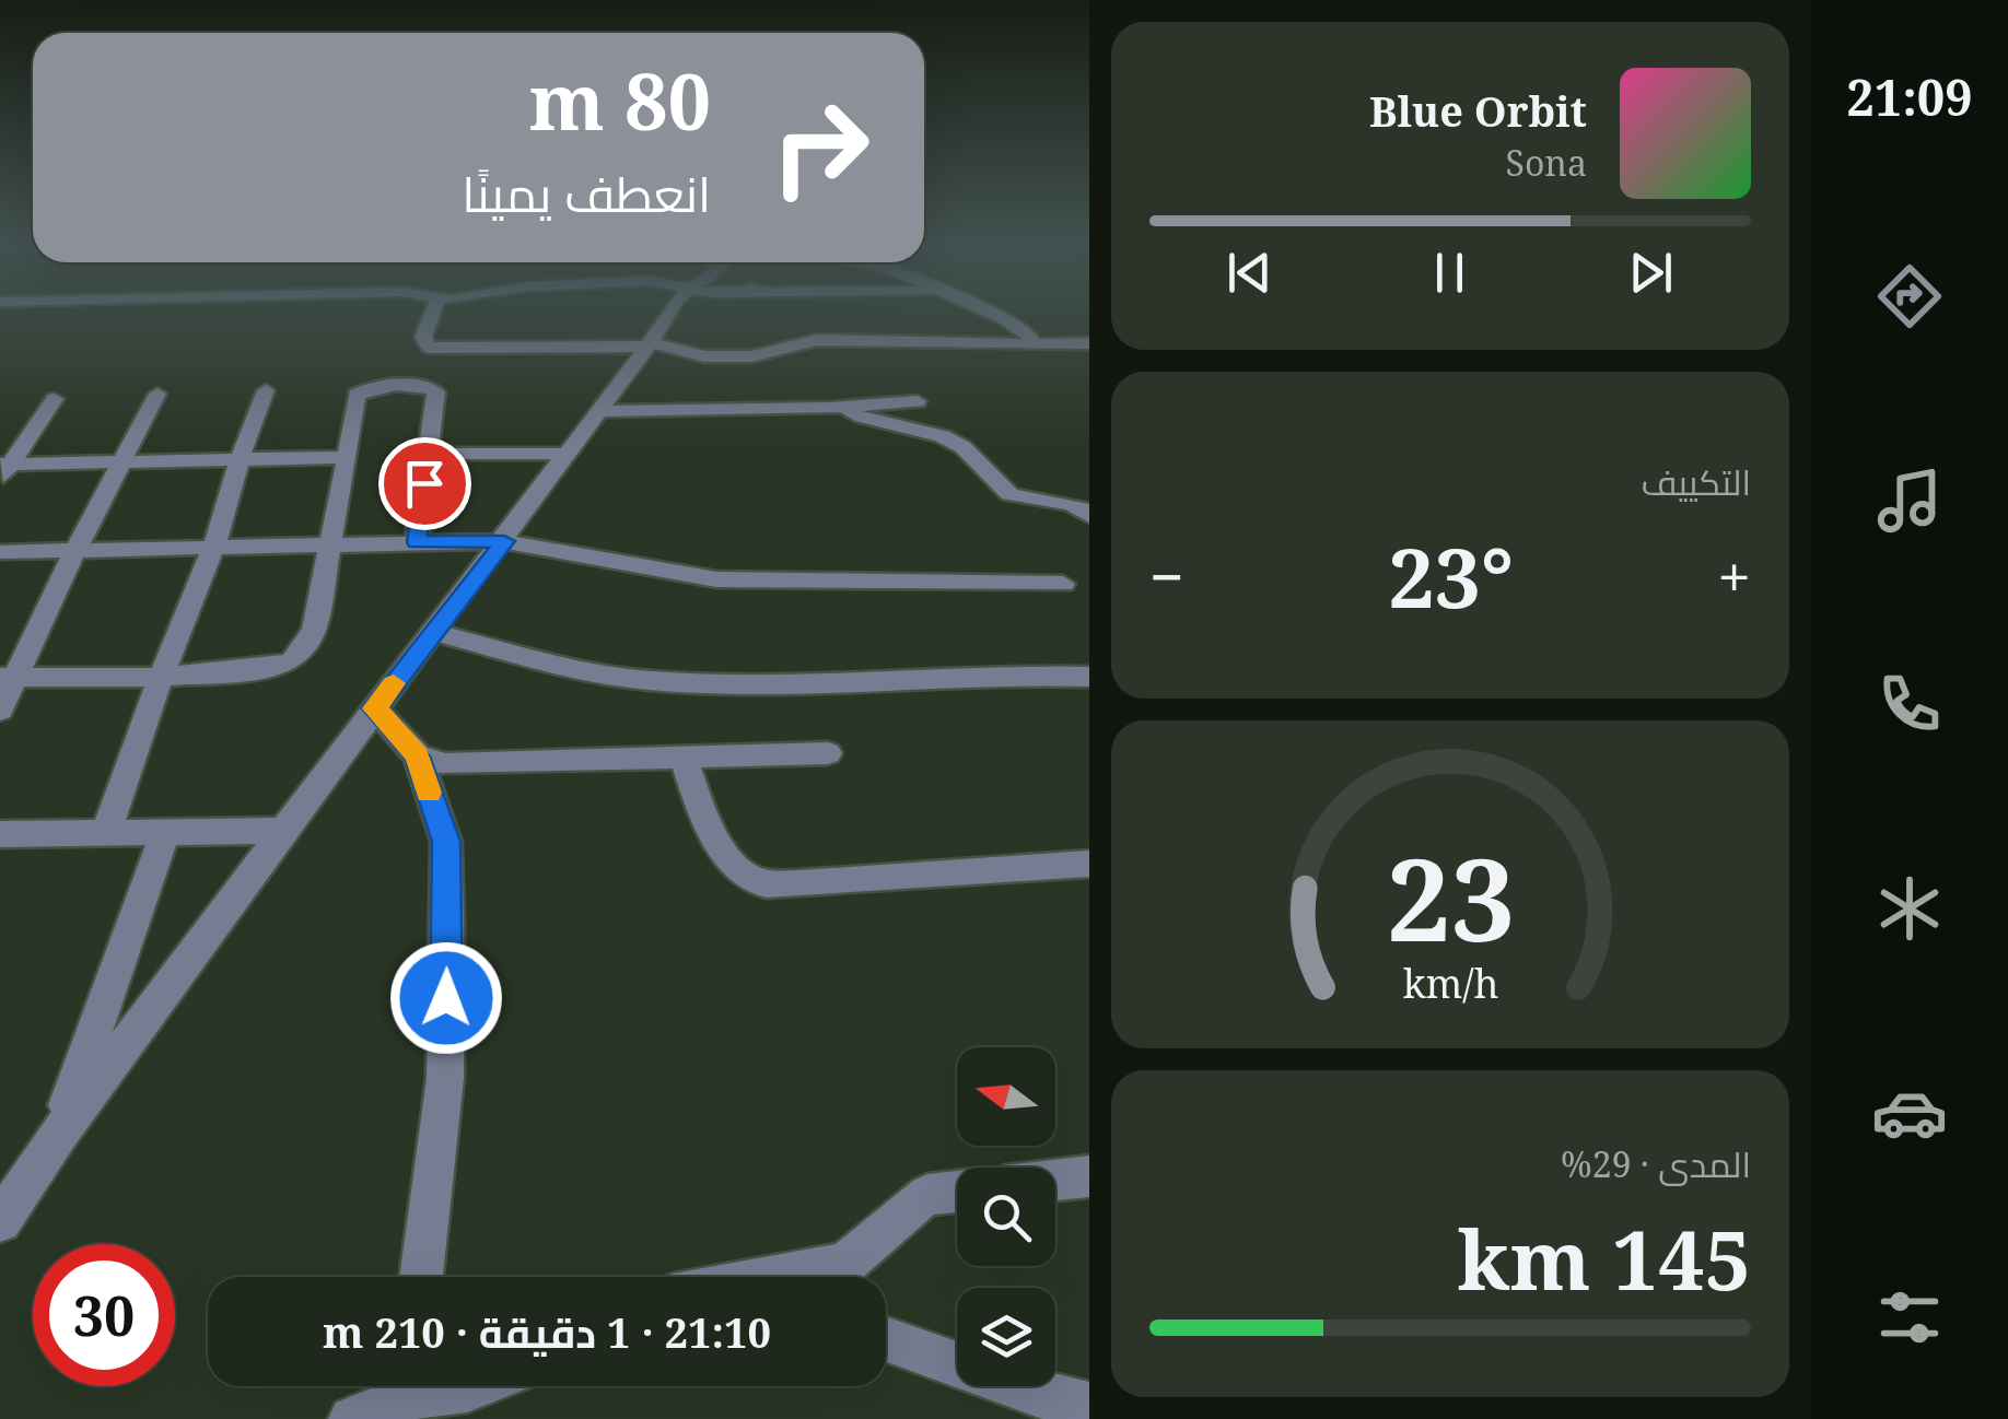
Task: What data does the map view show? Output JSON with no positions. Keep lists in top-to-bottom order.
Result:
{
  "north": "left",
  "page": {
    "tabs": "21:09",
    "turn": ["80 m", "انعطف يمينًا"],
    "song": ["Blue Orbit", "Sona"],
    "tile": [
      "التكييف",
      ["المدى · 29%", "145 km"]
    ],
    "heat": ["−", "23°", "+"],
    "limit": "30",
    "trip": "21:10 · 1 دقيقة · 210 m",
    "gauge": ["23", "km/h"]
  }
}
